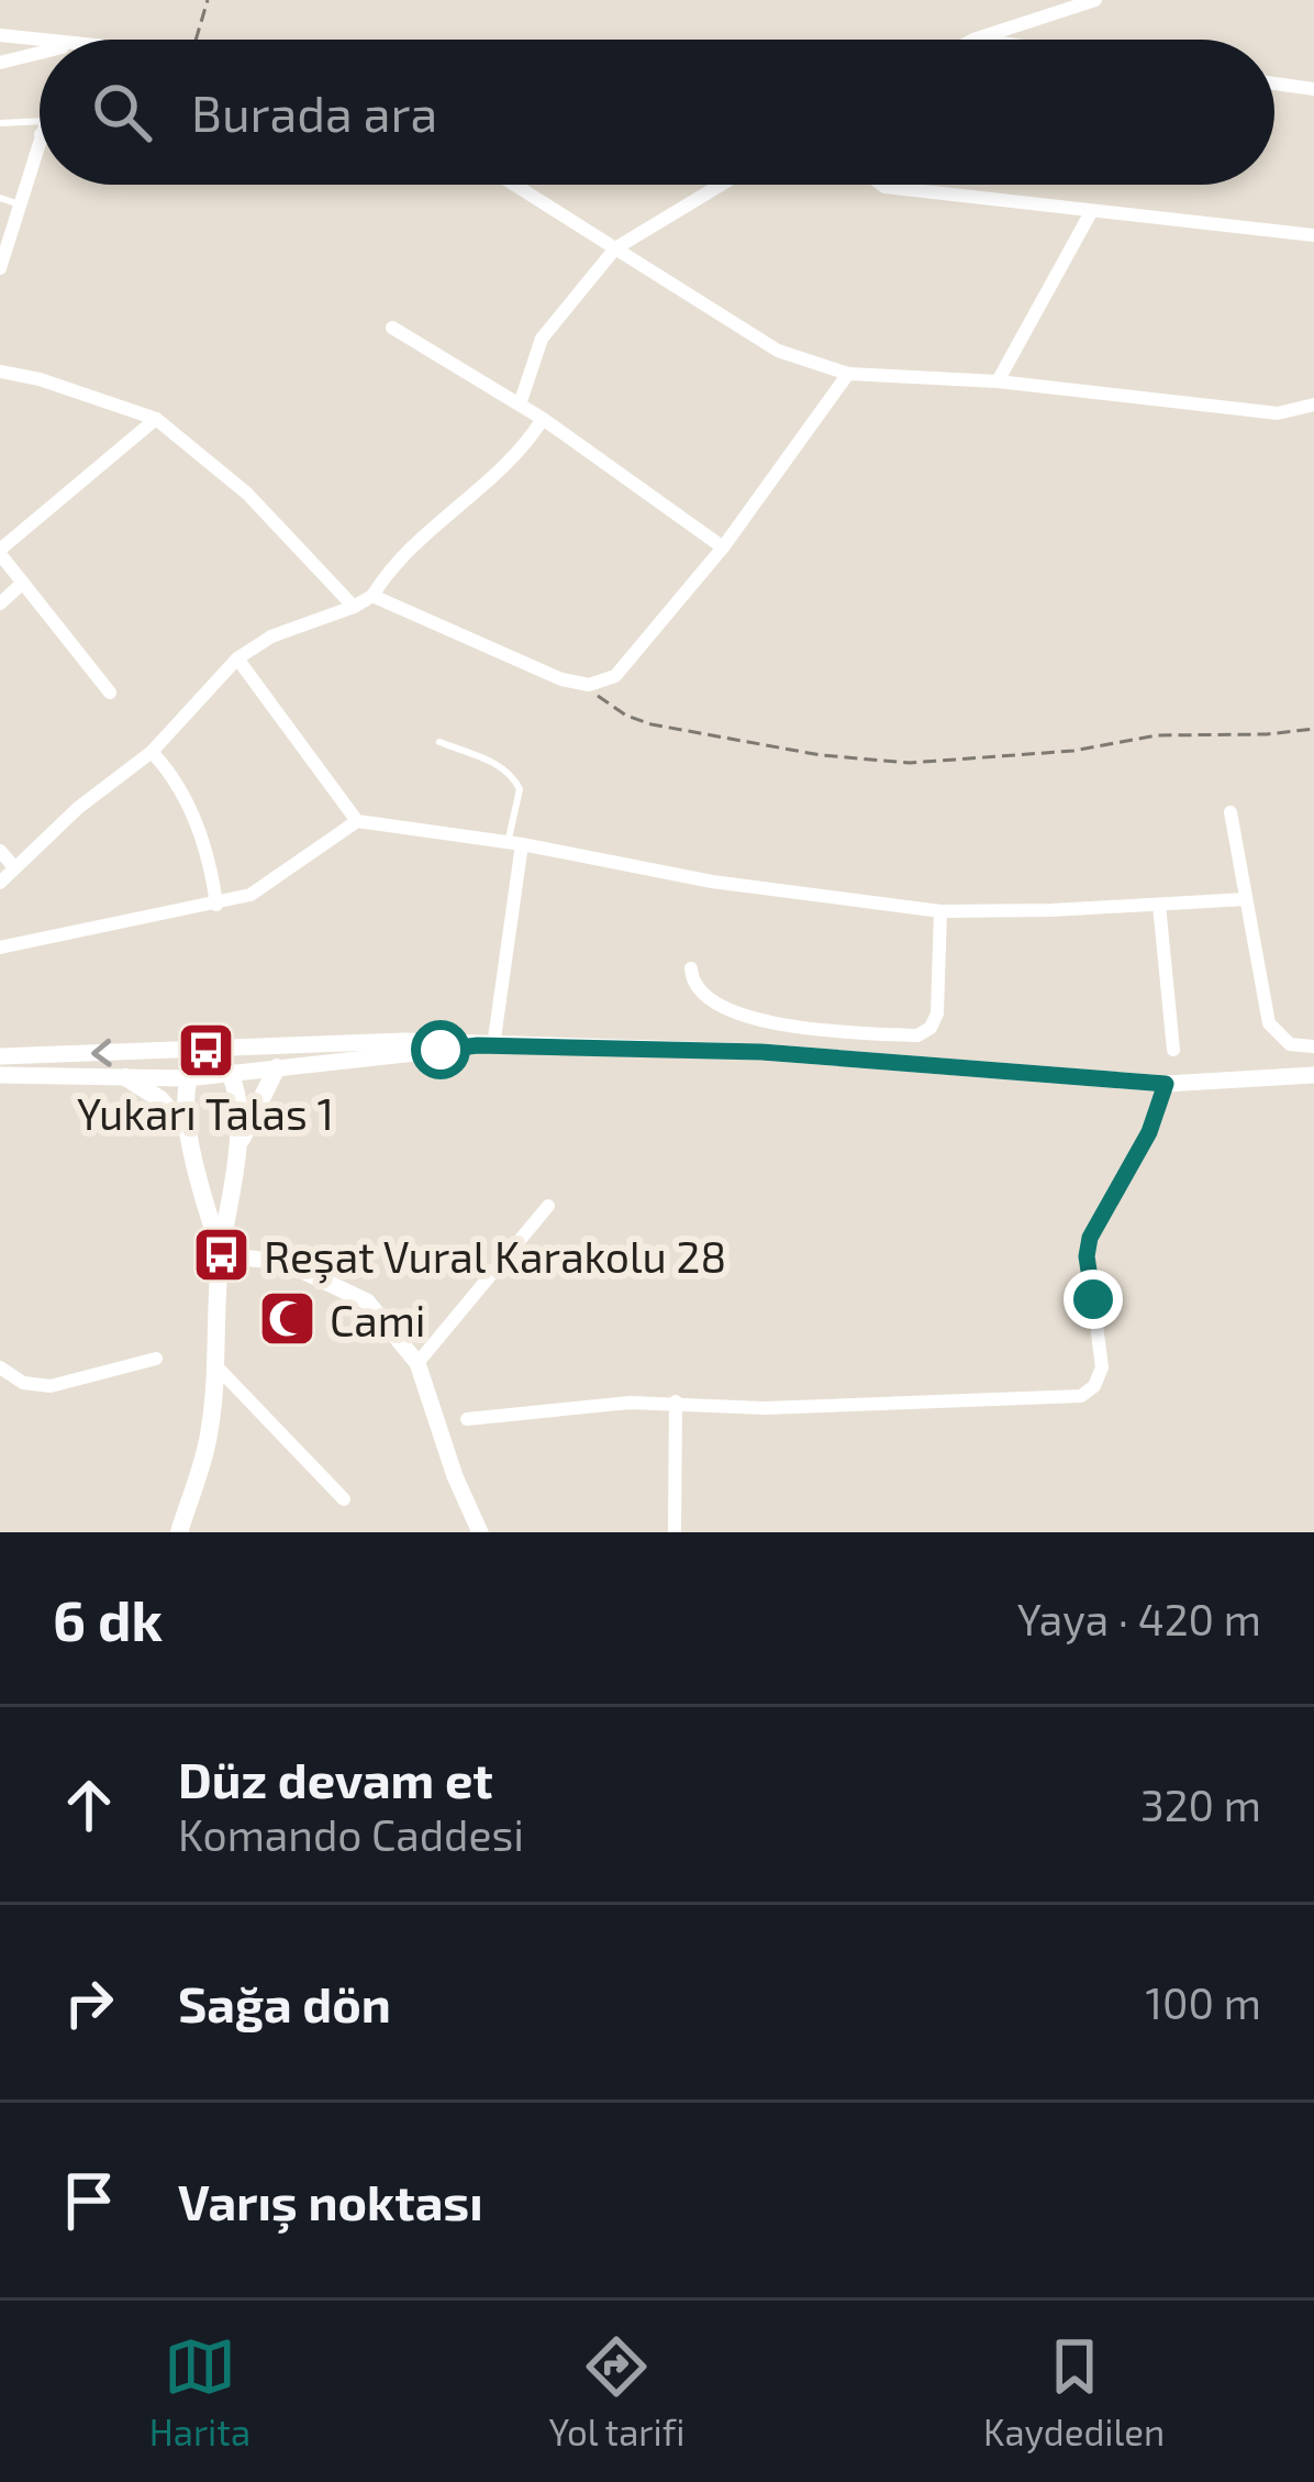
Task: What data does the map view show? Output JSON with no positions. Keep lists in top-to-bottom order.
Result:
{
  "places": {
    "bus stop": ["Yukarı Talas 1", "Reşat Vural Karakolu 28"],
    "mosque": ["Cami"]
  },
  "page": {
    "search": "Burada ara",
    "heading": ["6 dk", "Yaya · 420 m"],
    "list": [
      ["Düz devam et", "Komando Caddesi", "320 m"],
      ["Sağa dön", "100 m"],
      "Varış noktası"
    ],
    "nav": ["Harita", "Yol tarifi", "Kaydedilen"]
  }
}
